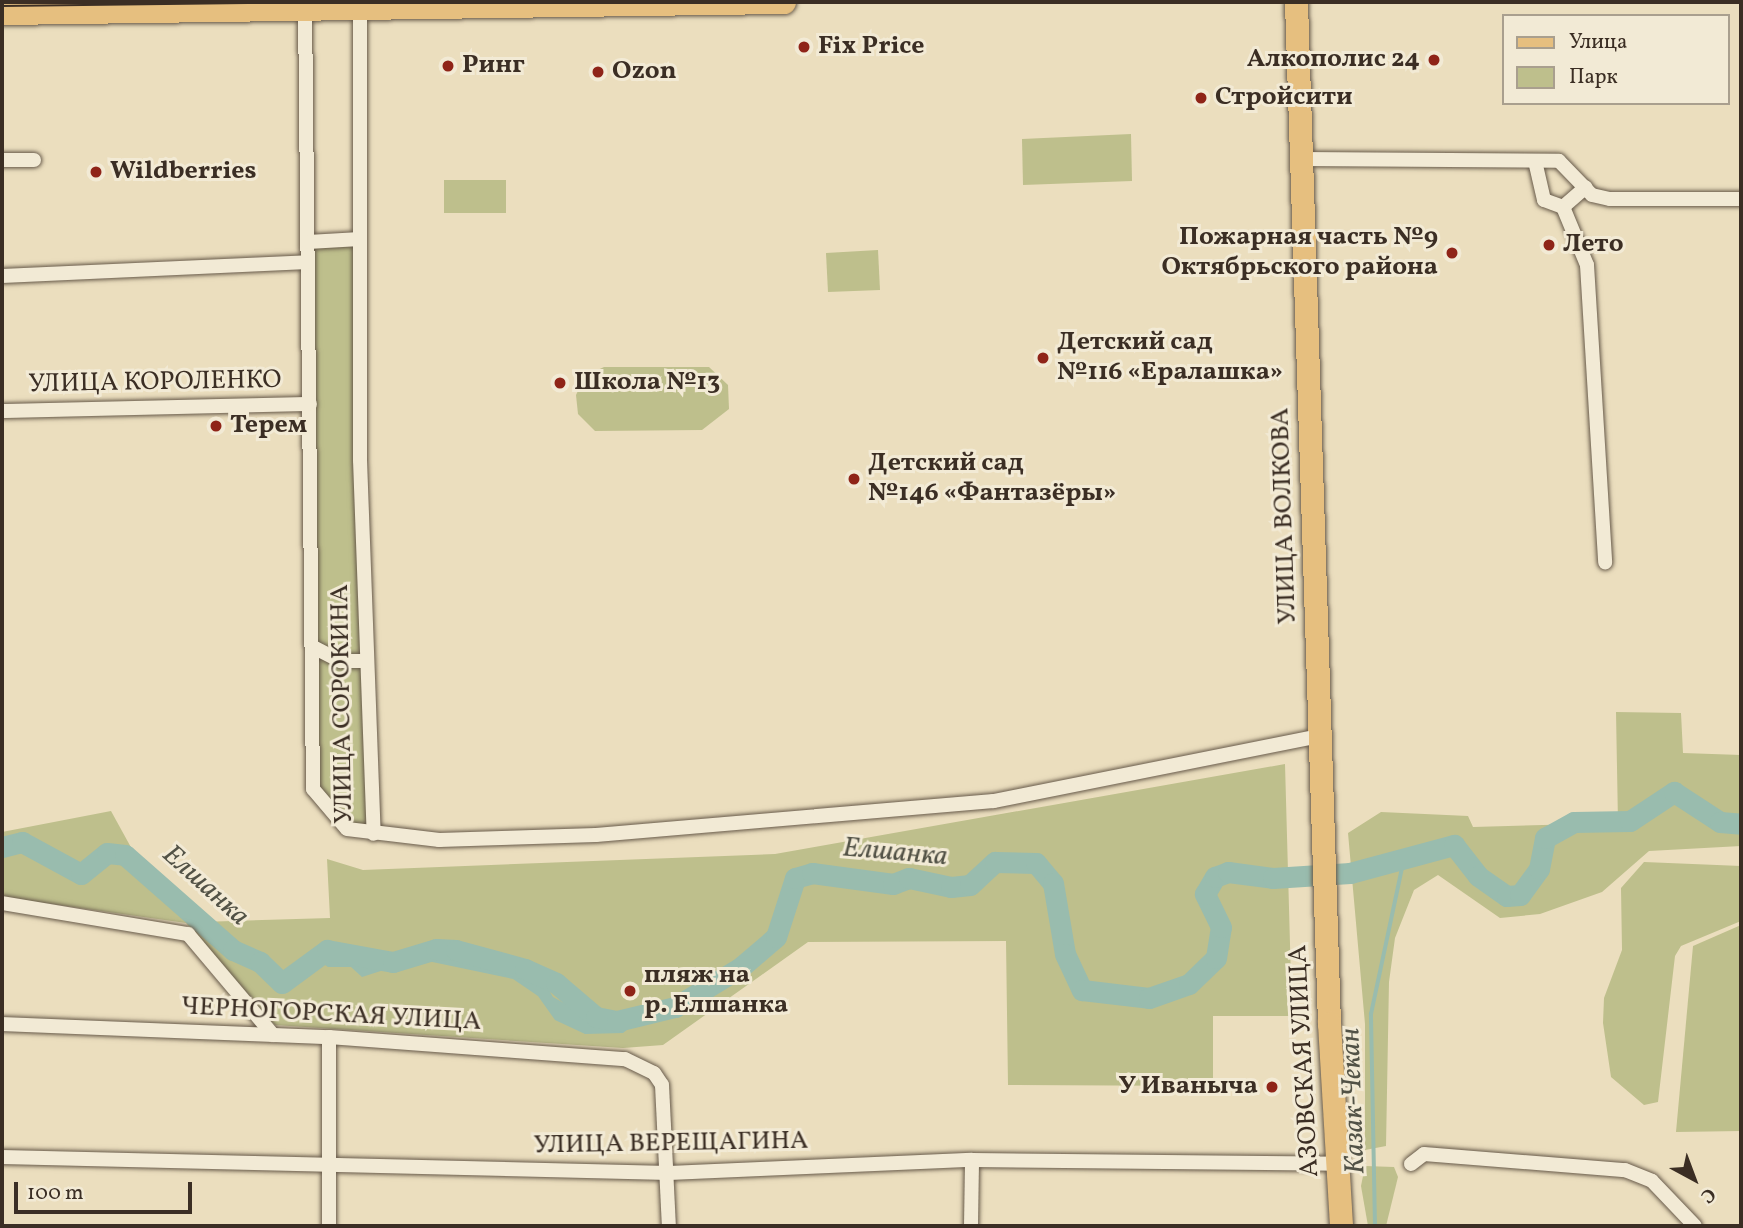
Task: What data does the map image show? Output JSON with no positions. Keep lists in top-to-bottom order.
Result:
{
  "streets": {
    "main road": ["УЛИЦА ВОЛКОВА", "АЗОВСКАЯ УЛИЦА"],
    "street": [
      "УЛИЦА КОРОЛЕНКО",
      "УЛИЦА СОРОКИНА",
      "ЧЕРНОГОРСКАЯ УЛИЦА",
      "УЛИЦА ВЕРЕЩАГИНА"
    ]
  },
  "crossings": [
    ["УЛИЦА КОРОЛЕНКО", "УЛИЦА СОРОКИНА"],
    ["УЛИЦА ВОЛКОВА", "АЗОВСКАЯ УЛИЦА"],
    ["ЧЕРНОГОРСКАЯ УЛИЦА", "УЛИЦА ВЕРЕЩАГИНА"],
    ["АЗОВСКАЯ УЛИЦА", "УЛИЦА ВЕРЕЩАГИНА"]
  ],
  "water": ["Елшанка", "Казак-Чекан"],
  "places": [
    "Fix Price",
    "Алкополис 24",
    "Ринг",
    "Ozon",
    "Стройсити",
    "Wildberries",
    "Лето",
    "Пожарная часть №9 Октябрьского района",
    "Детский сад №116 «Ералашка»",
    "Школа №13",
    "Терем",
    "Детский сад №146 «Фантазёры»",
    "пляж на р. Елшанка",
    "У Иваныча"
  ],
  "legend": ["Улица", "Парк"],
  "scale_bar": "100 m",
  "north": "bottom right"
}
